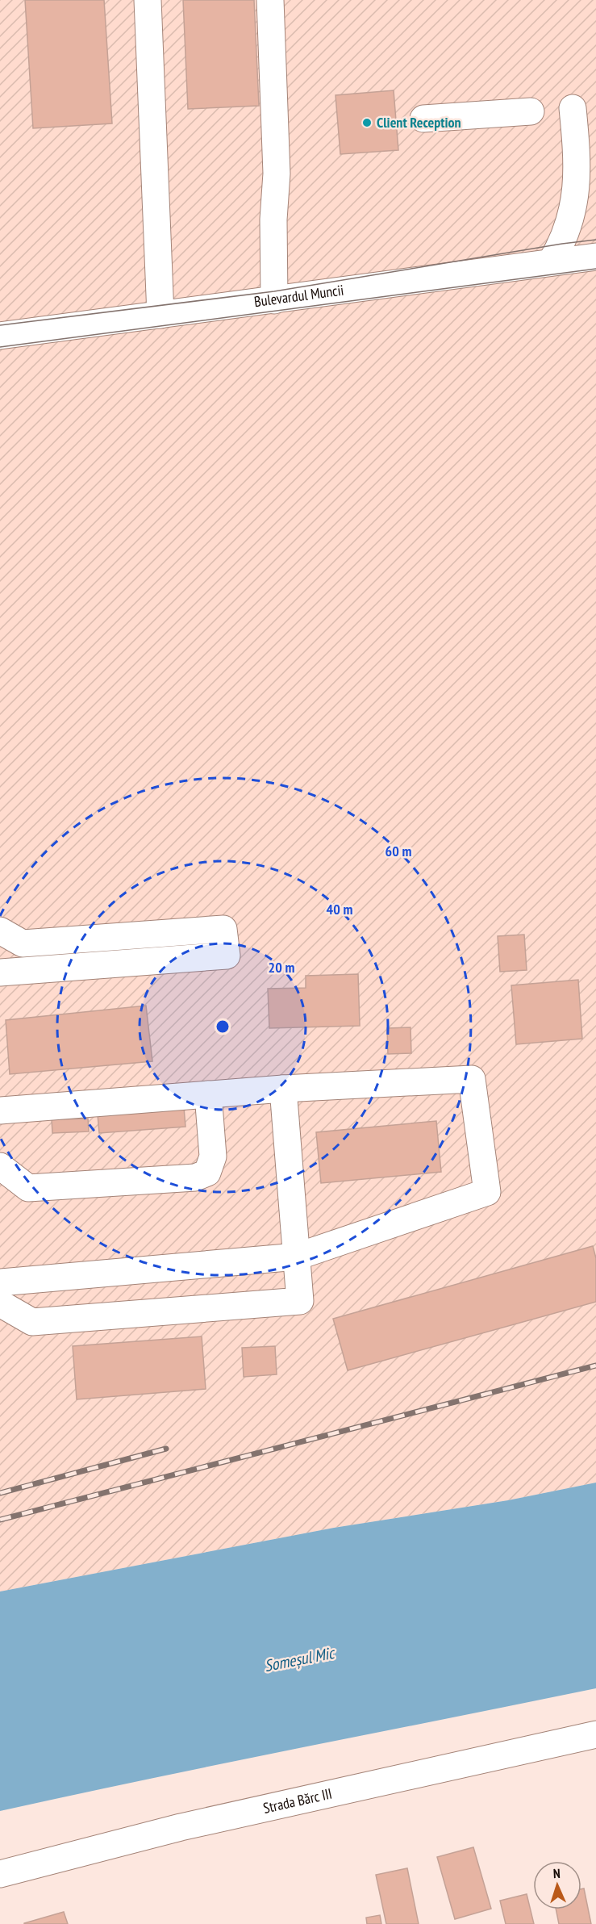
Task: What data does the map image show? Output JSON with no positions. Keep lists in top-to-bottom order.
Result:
{
  "streets": {
    "main road": ["Bulevardul Muncii", "Strada Bărc III"]
  },
  "water": ["Someșul Mic"],
  "places": ["Client Reception"],
  "north": "top",
  "rings": ["60 m", "40 m", "20 m"]
}
